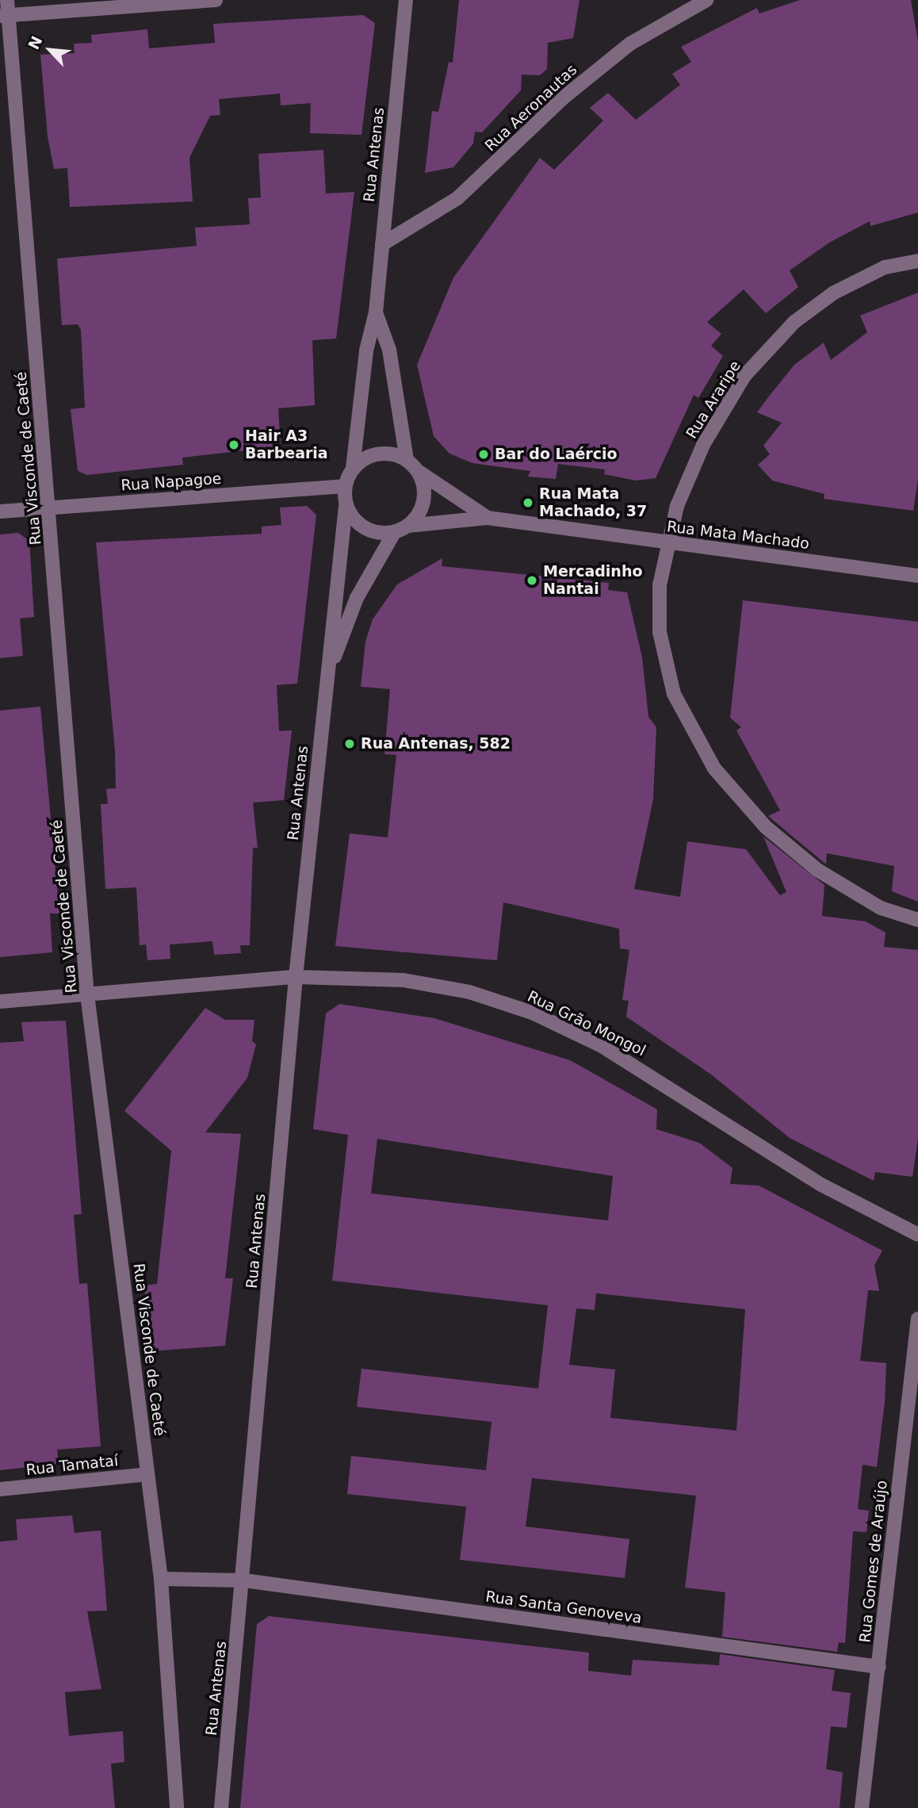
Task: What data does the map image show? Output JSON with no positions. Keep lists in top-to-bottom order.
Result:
{
  "streets": {
    "street": [
      "Rua Aeronautas",
      "Rua Antenas",
      "Rua Araripe",
      "Rua Visconde de Caeté",
      "Rua Napagoe",
      "Rua Mata Machado",
      "Rua Grão Mongol",
      "Rua Tamataí",
      "Rua Gomes de Araújo",
      "Rua Santa Genoveva"
    ]
  },
  "crossings": [
    ["Rua Aeronautas", "Rua Antenas"],
    ["Rua Antenas", "Rua Napagoe"],
    ["Rua Antenas", "Rua Mata Machado"],
    ["Rua Antenas", "Rua Grão Mongol"],
    ["Rua Antenas", "Rua Santa Genoveva"],
    ["Rua Araripe", "Rua Mata Machado"],
    ["Rua Visconde de Caeté", "Rua Napagoe"],
    ["Rua Visconde de Caeté", "Rua Grão Mongol"],
    ["Rua Visconde de Caeté", "Rua Tamataí"],
    ["Rua Visconde de Caeté", "Rua Santa Genoveva"],
    ["Rua Napagoe", "Rua Mata Machado"],
    ["Rua Gomes de Araújo", "Rua Santa Genoveva"]
  ],
  "places": [
    "Hair A3 Barbearia",
    "Bar do Laércio",
    "Rua Mata Machado, 37",
    "Mercadinho Nantai",
    "Rua Antenas, 582"
  ],
  "north": "top left"
}
